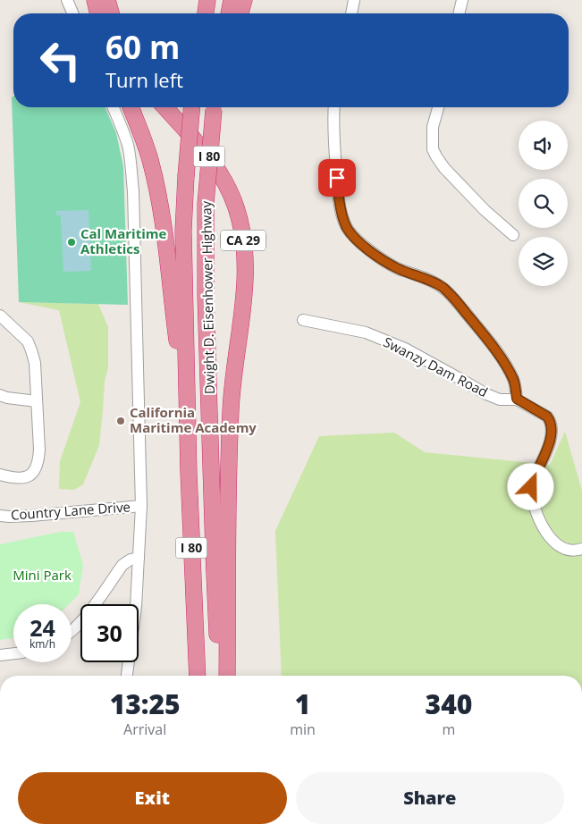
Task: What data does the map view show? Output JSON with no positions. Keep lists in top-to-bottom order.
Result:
{
  "streets": {
    "highway": ["I 80", "CA 29", "Dwight D. Eisenhower Highway"],
    "street": ["Swanzy Dam Road", "Country Lane Drive"]
  },
  "parks": ["Mini Park"],
  "places": ["Cal Maritime Athletics", "California Maritime Academy"],
  "page": {
    "turn": ["60 m", "Turn left"],
    "speed": "24 km/h",
    "limit": "30",
    "eta": [
      "13:25",
      "Arrival",
      "1",
      "min",
      "340",
      "m"
    ],
    "buttons": ["Exit", "Share"]
  }
}
